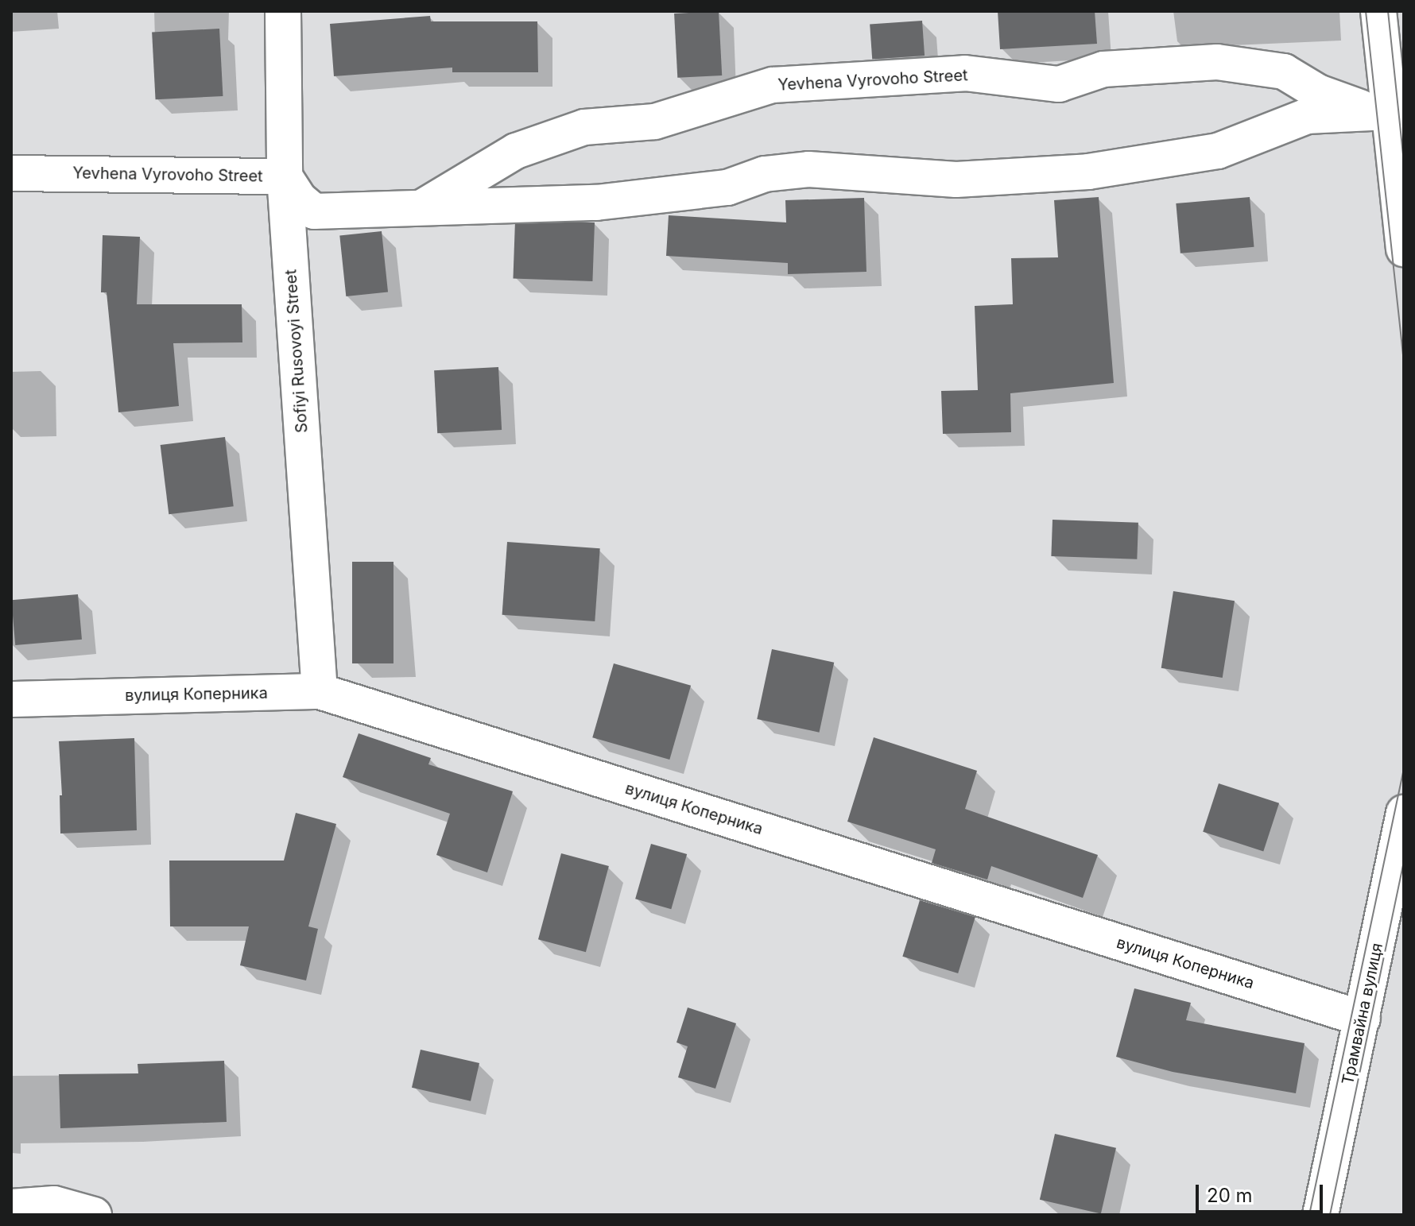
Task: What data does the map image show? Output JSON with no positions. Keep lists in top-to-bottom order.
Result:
{
  "streets": {
    "street": [
      "Yevhena Vyrovoho Street",
      "Sofiyi Rusovoyi Street",
      "вулиця Коперника",
      "Трамвайна вулиця"
    ]
  },
  "crossings": [
    ["Yevhena Vyrovoho Street", "Sofiyi Rusovoyi Street"],
    ["Sofiyi Rusovoyi Street", "вулиця Коперника"],
    ["вулиця Коперника", "Трамвайна вулиця"]
  ],
  "scale_bar": "20 m"
}
